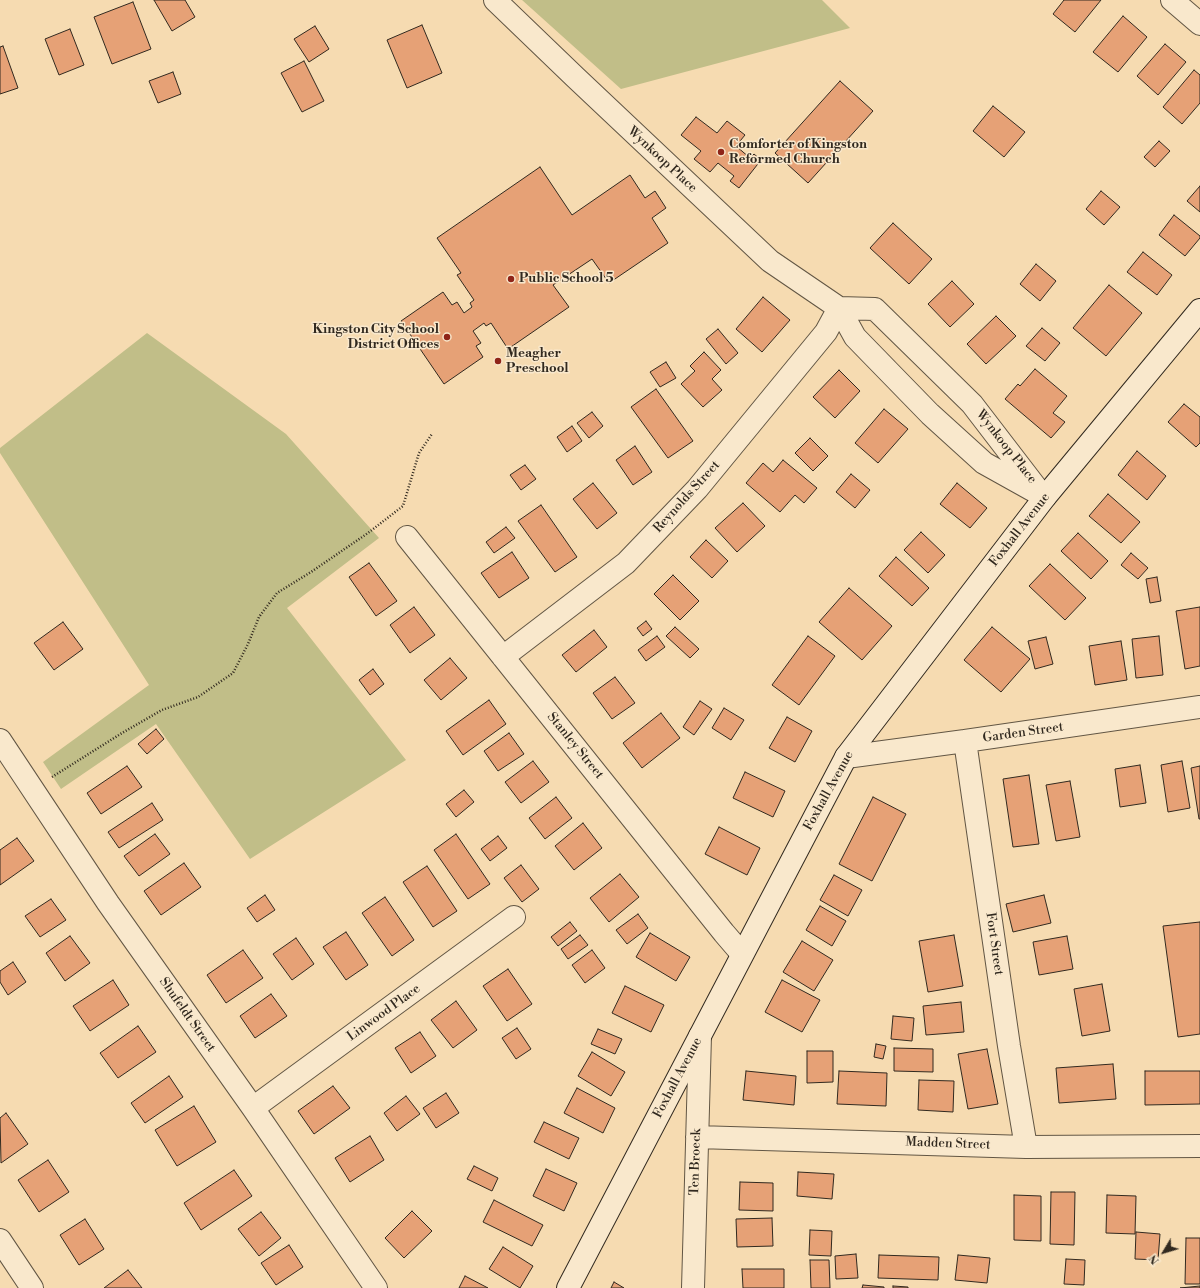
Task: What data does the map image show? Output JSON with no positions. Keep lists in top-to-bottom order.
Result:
{
  "streets": {
    "street": [
      "Wynkoop Place",
      "Reynolds Street",
      "Foxhall Avenue",
      "Garden Street",
      "Stanley Street",
      "Fort Street",
      "Linwood Place",
      "Shufeldt Street",
      "Madden Street",
      "Ten Broeck"
    ]
  },
  "crossings": [
    ["Wynkoop Place", "Reynolds Street"],
    ["Wynkoop Place", "Foxhall Avenue"],
    ["Reynolds Street", "Stanley Street"],
    ["Foxhall Avenue", "Garden Street"],
    ["Foxhall Avenue", "Stanley Street"],
    ["Foxhall Avenue", "Ten Broeck"],
    ["Garden Street", "Fort Street"],
    ["Fort Street", "Madden Street"],
    ["Linwood Place", "Shufeldt Street"],
    ["Madden Street", "Ten Broeck"]
  ],
  "places": [
    "Comforter of Kingston Reformed Church",
    "Public School 5",
    "Kingston City School District Offices",
    "Meagher Preschool"
  ],
  "north": "bottom left"
}
